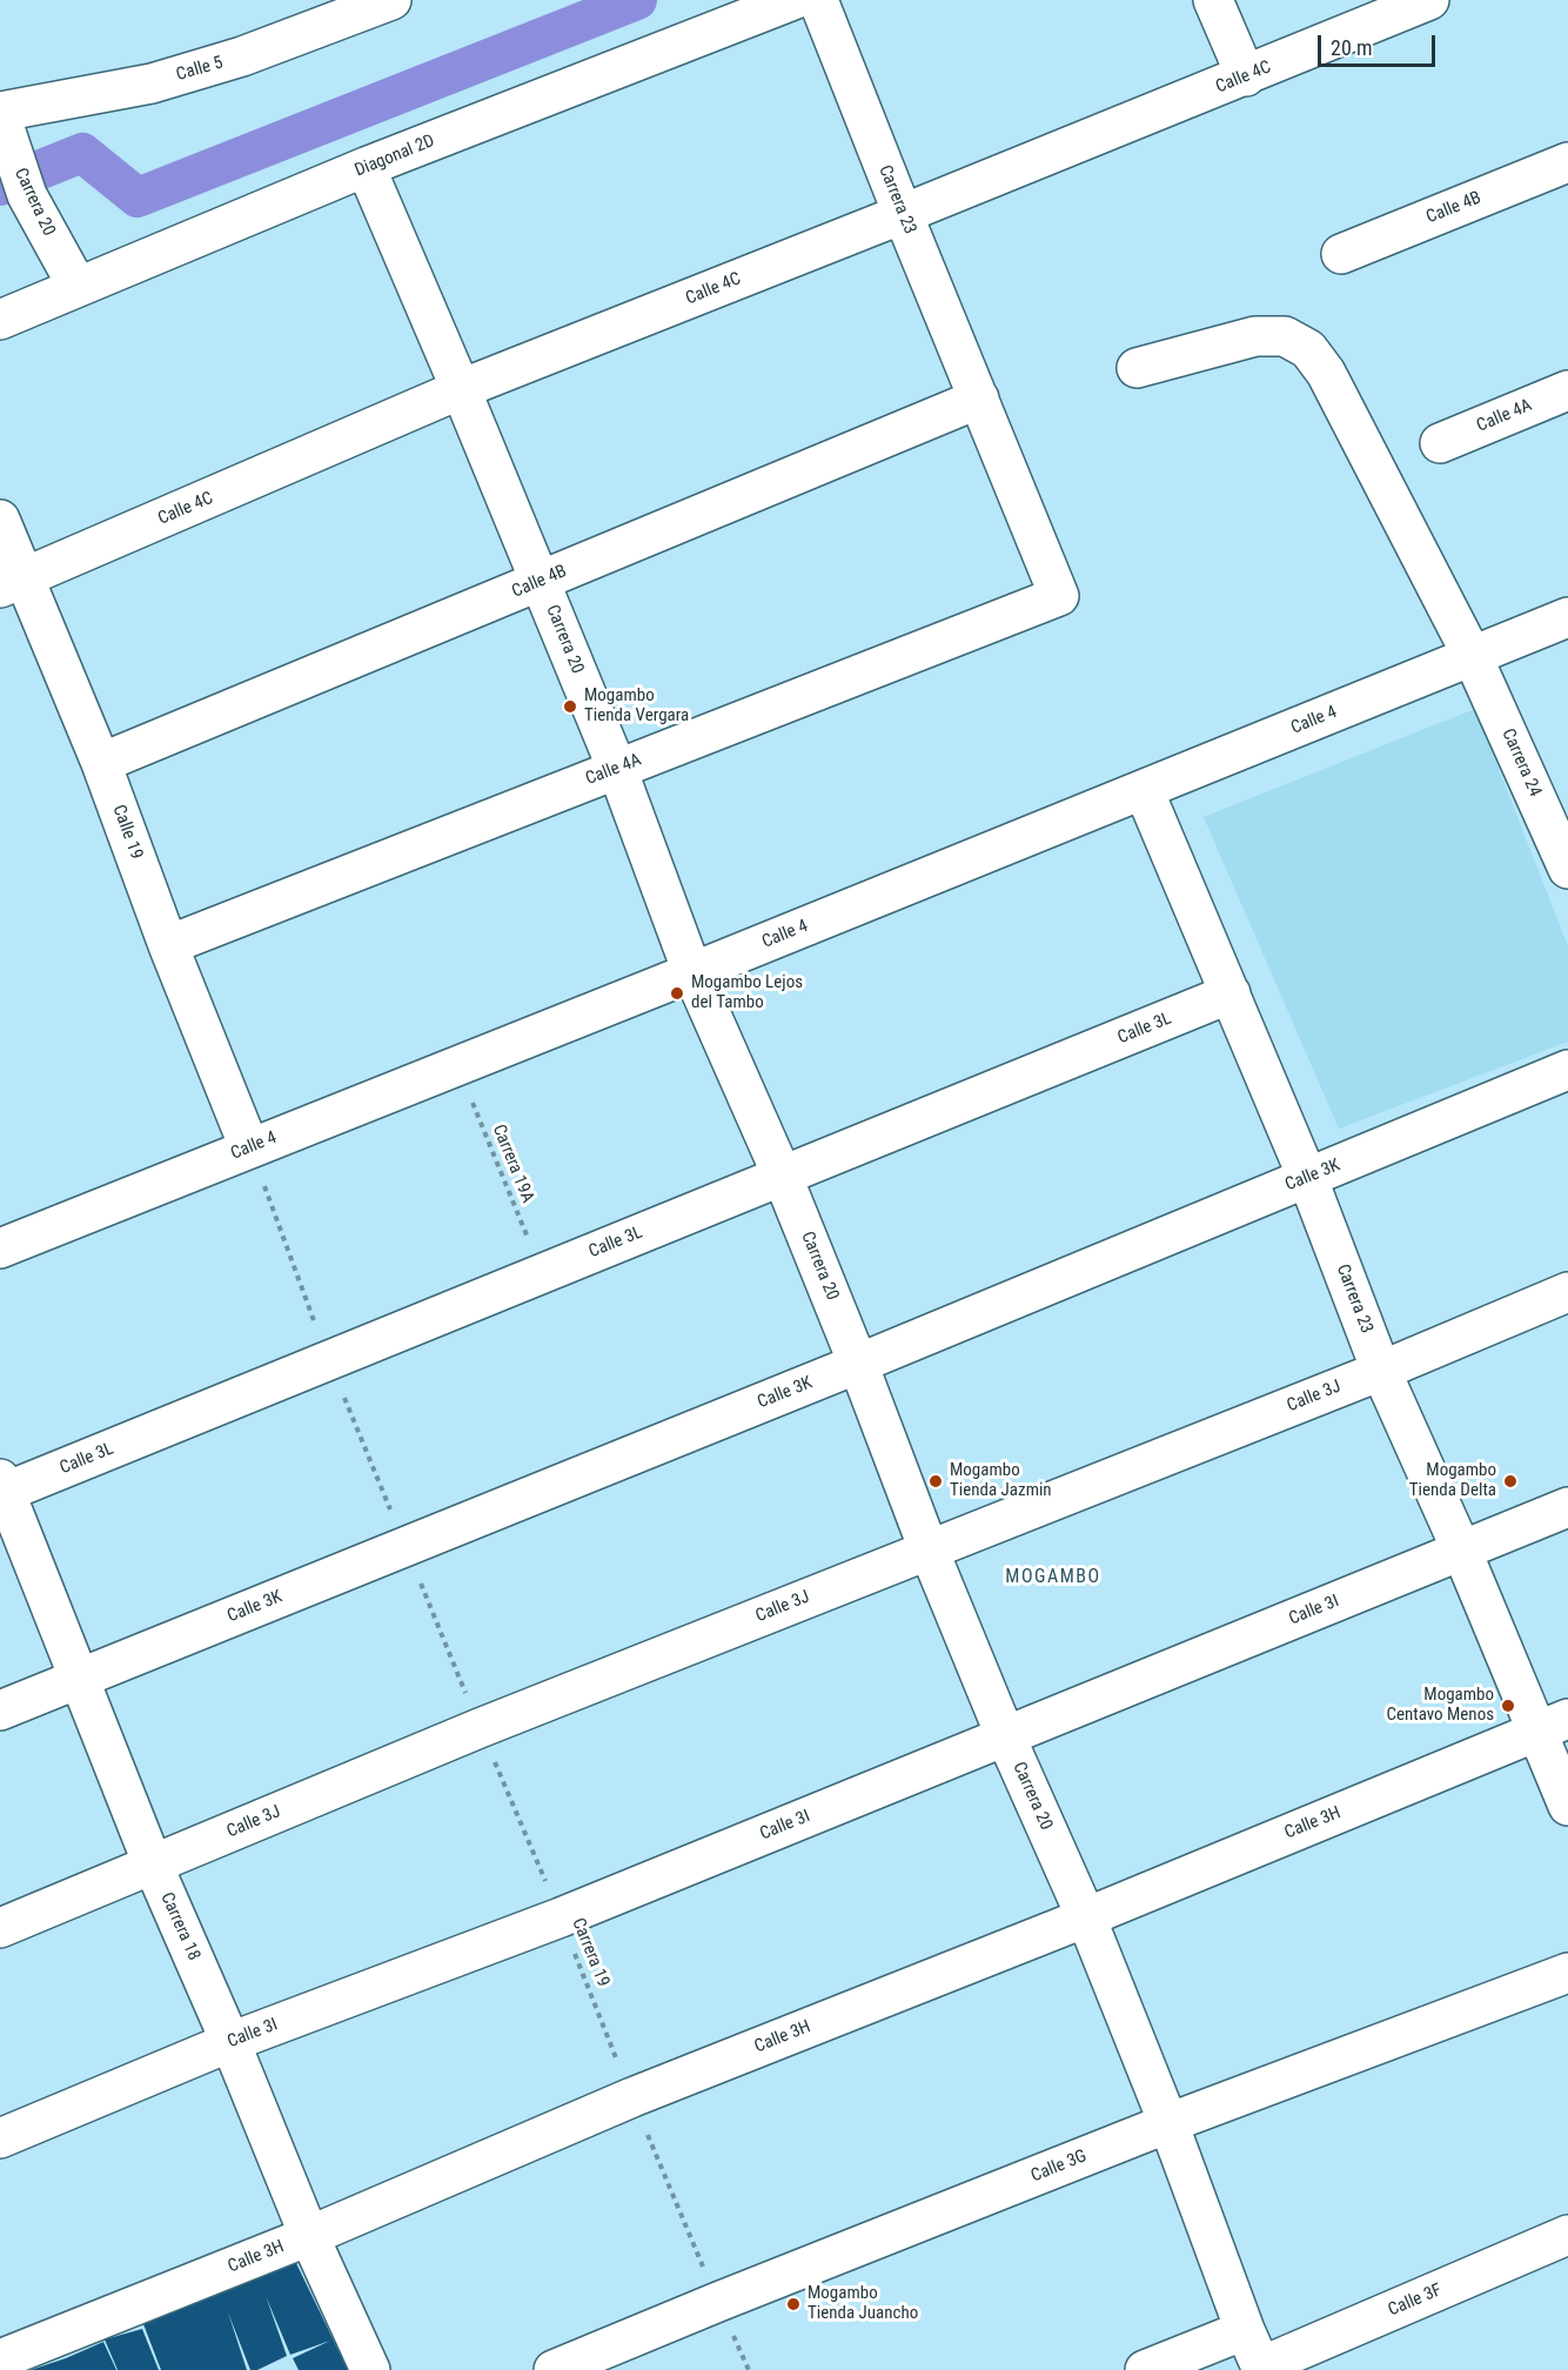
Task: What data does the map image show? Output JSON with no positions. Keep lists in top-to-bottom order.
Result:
{
  "streets": {
    "street": [
      "Calle 5",
      "Calle 4C",
      "Diagonal 2D",
      "Carrera 23",
      "Carrera 20",
      "Calle 4B",
      "Calle 4A",
      "Calle 4",
      "Carrera 24",
      "Calle 19",
      "Calle 3L",
      "Calle 3K",
      "Calle 3J",
      "Calle 3I",
      "Calle 3H",
      "Carrera 18",
      "Calle 3G",
      "Calle 3F"
    ],
    "path": ["Carrera 19A", "Carrera 19"]
  },
  "crossings": [
    ["Calle 5", "Carrera 20"],
    ["Calle 4C", "Carrera 23"],
    ["Calle 4C", "Carrera 20"],
    ["Calle 4C", "Calle 19"],
    ["Diagonal 2D", "Carrera 20"],
    ["Carrera 23", "Calle 4B"],
    ["Carrera 23", "Calle 4A"],
    ["Carrera 23", "Calle 4"],
    ["Carrera 23", "Calle 3L"],
    ["Carrera 23", "Calle 3K"],
    ["Carrera 23", "Calle 3J"],
    ["Carrera 23", "Calle 3I"],
    ["Carrera 23", "Calle 3H"],
    ["Carrera 20", "Calle 4B"],
    ["Carrera 20", "Calle 4A"],
    ["Carrera 20", "Calle 4"],
    ["Carrera 20", "Calle 3L"],
    ["Carrera 20", "Calle 3K"],
    ["Carrera 20", "Calle 3J"],
    ["Carrera 20", "Calle 3I"],
    ["Carrera 20", "Calle 3H"],
    ["Carrera 20", "Calle 3G"],
    ["Carrera 20", "Calle 3F"],
    ["Calle 4B", "Calle 19"],
    ["Calle 4A", "Calle 19"],
    ["Calle 4", "Carrera 24"],
    ["Calle 4", "Calle 19"],
    ["Calle 4", "Carrera 19A"],
    ["Calle 3L", "Carrera 19A"],
    ["Calle 3L", "Carrera 18"],
    ["Calle 3K", "Carrera 18"],
    ["Calle 3K", "Carrera 19"],
    ["Calle 3J", "Carrera 18"],
    ["Calle 3J", "Carrera 19"],
    ["Calle 3I", "Carrera 18"],
    ["Calle 3I", "Carrera 19"],
    ["Calle 3H", "Carrera 18"],
    ["Calle 3H", "Carrera 19"],
    ["Carrera 19", "Calle 3G"]
  ],
  "districts": ["MOGAMBO"],
  "places": [
    "Mogambo Tienda Vergara",
    "Mogambo Lejos del Tambo",
    "Mogambo Tienda Jazmin",
    "Mogambo Tienda Delta",
    "Mogambo Centavo Menos",
    "Mogambo Tienda Juancho"
  ],
  "scale_bar": "20 m"
}
